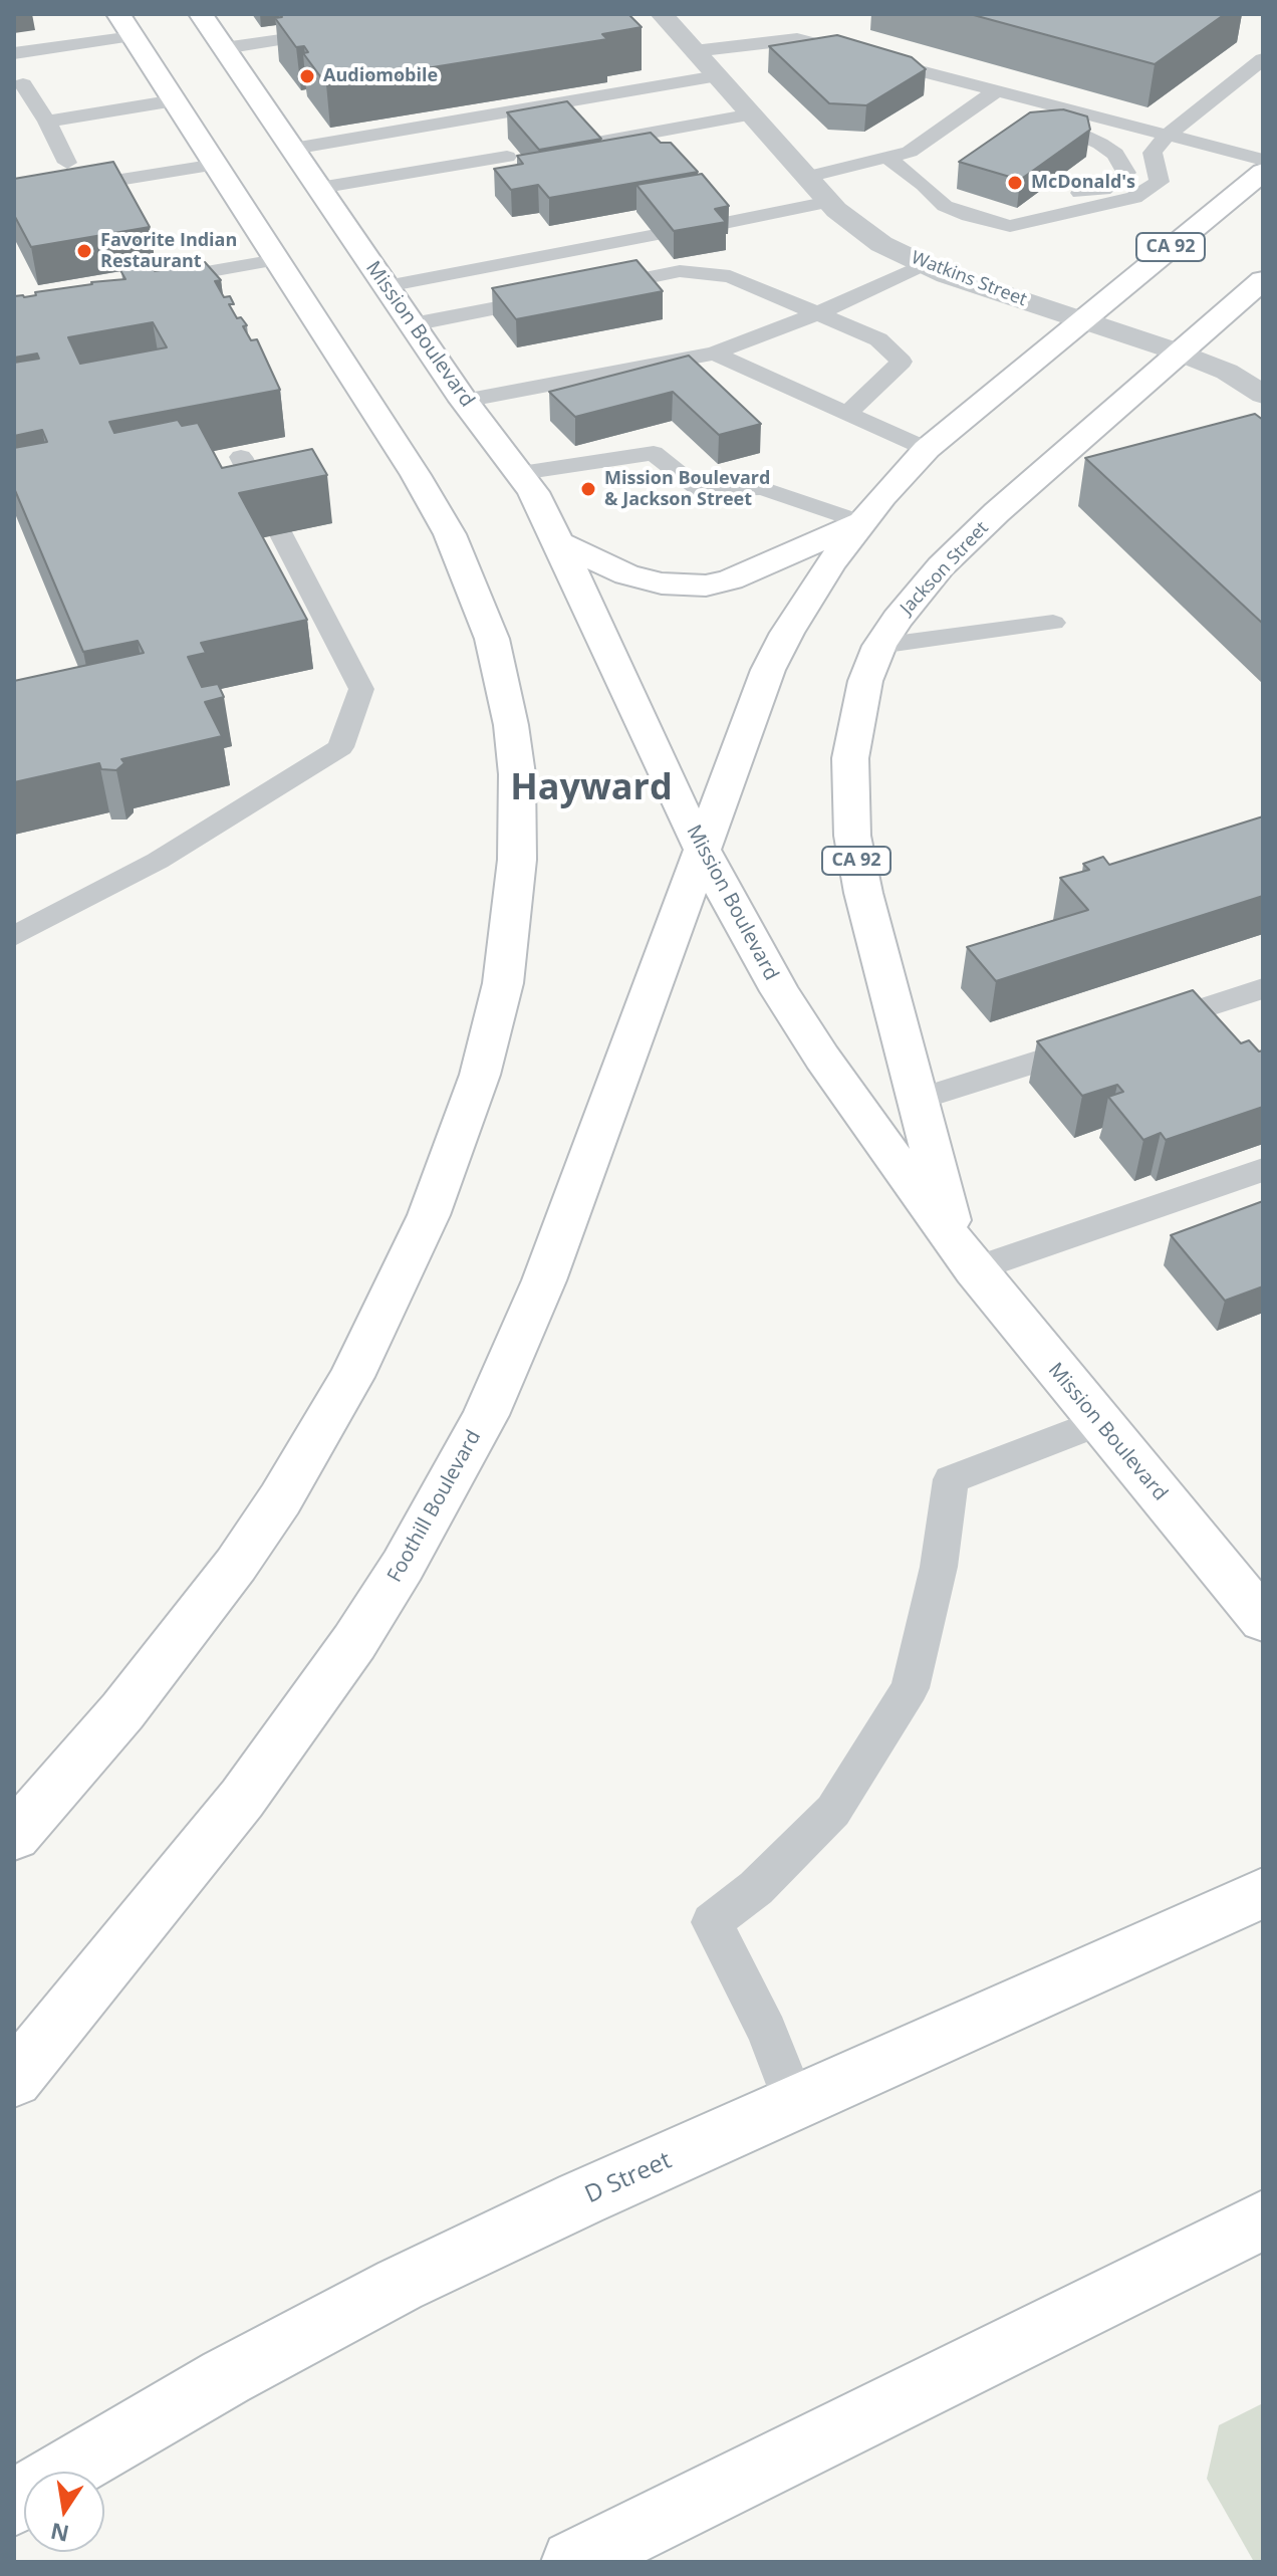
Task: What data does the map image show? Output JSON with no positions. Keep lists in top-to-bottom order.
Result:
{
  "streets": {
    "main road": [
      "CA 92",
      "Mission Boulevard",
      "Jackson Street",
      "Foothill Boulevard",
      "D Street"
    ],
    "street": ["Watkins Street"]
  },
  "crossings": [
    ["CA 92", "Watkins Street"],
    ["CA 92", "Mission Boulevard"],
    ["CA 92", "Foothill Boulevard"],
    ["Watkins Street", "Jackson Street"],
    ["Mission Boulevard", "Jackson Street"],
    ["Mission Boulevard", "Foothill Boulevard"]
  ],
  "districts": ["Hayward"],
  "places": [
    "Audiomobile",
    "McDonald's",
    "Favorite Indian Restaurant",
    "Mission Boulevard & Jackson Street"
  ],
  "north": "bottom"
}
